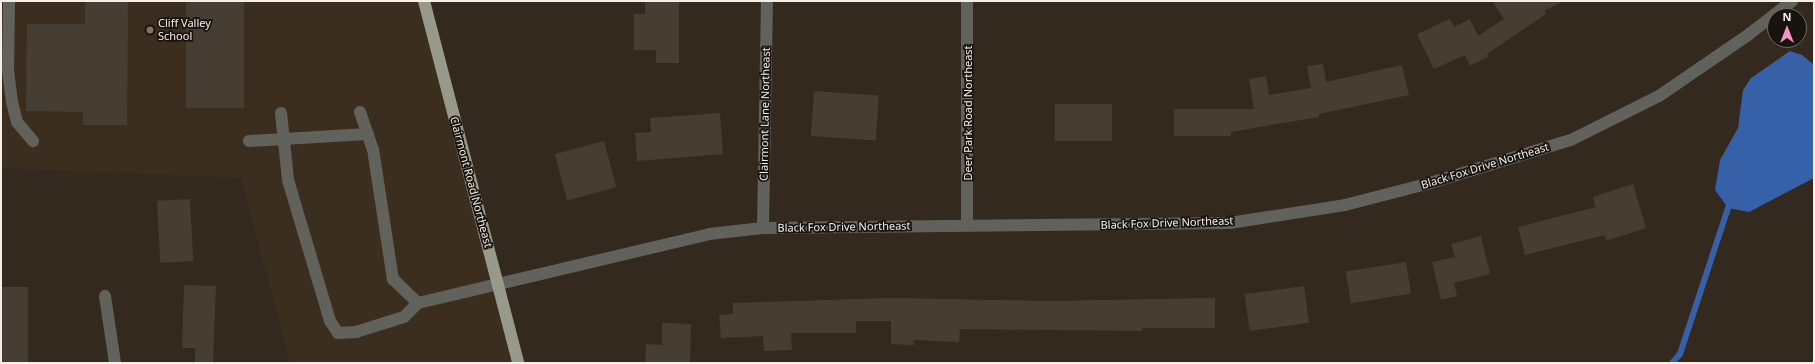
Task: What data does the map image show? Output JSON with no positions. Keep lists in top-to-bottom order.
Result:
{
  "streets": {
    "main road": ["Clairmont Road Northeast"],
    "street": ["Deer Park Road Northeast", "Clairmont Lane Northeast", "Black Fox Drive Northeast"]
  },
  "crossings": [
    ["Deer Park Road Northeast", "Black Fox Drive Northeast"],
    ["Clairmont Lane Northeast", "Black Fox Drive Northeast"],
    ["Black Fox Drive Northeast", "Clairmont Road Northeast"]
  ],
  "places": ["Cliff Valley School"],
  "north": "top"
}
